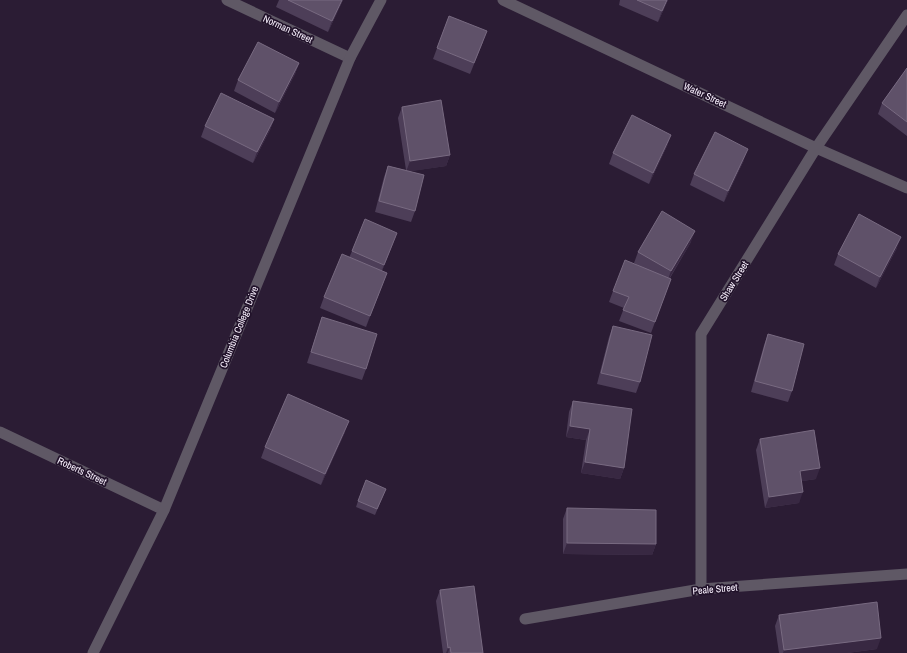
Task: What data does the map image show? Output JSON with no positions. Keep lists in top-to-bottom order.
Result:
{
  "streets": {
    "street": [
      "Norman Street",
      "Water Street",
      "Shaw Street",
      "Columbia College Drive",
      "Roberts Street",
      "Peale Street"
    ]
  },
  "crossings": [
    ["Norman Street", "Columbia College Drive"],
    ["Water Street", "Shaw Street"],
    ["Shaw Street", "Peale Street"],
    ["Columbia College Drive", "Roberts Street"]
  ]
}
